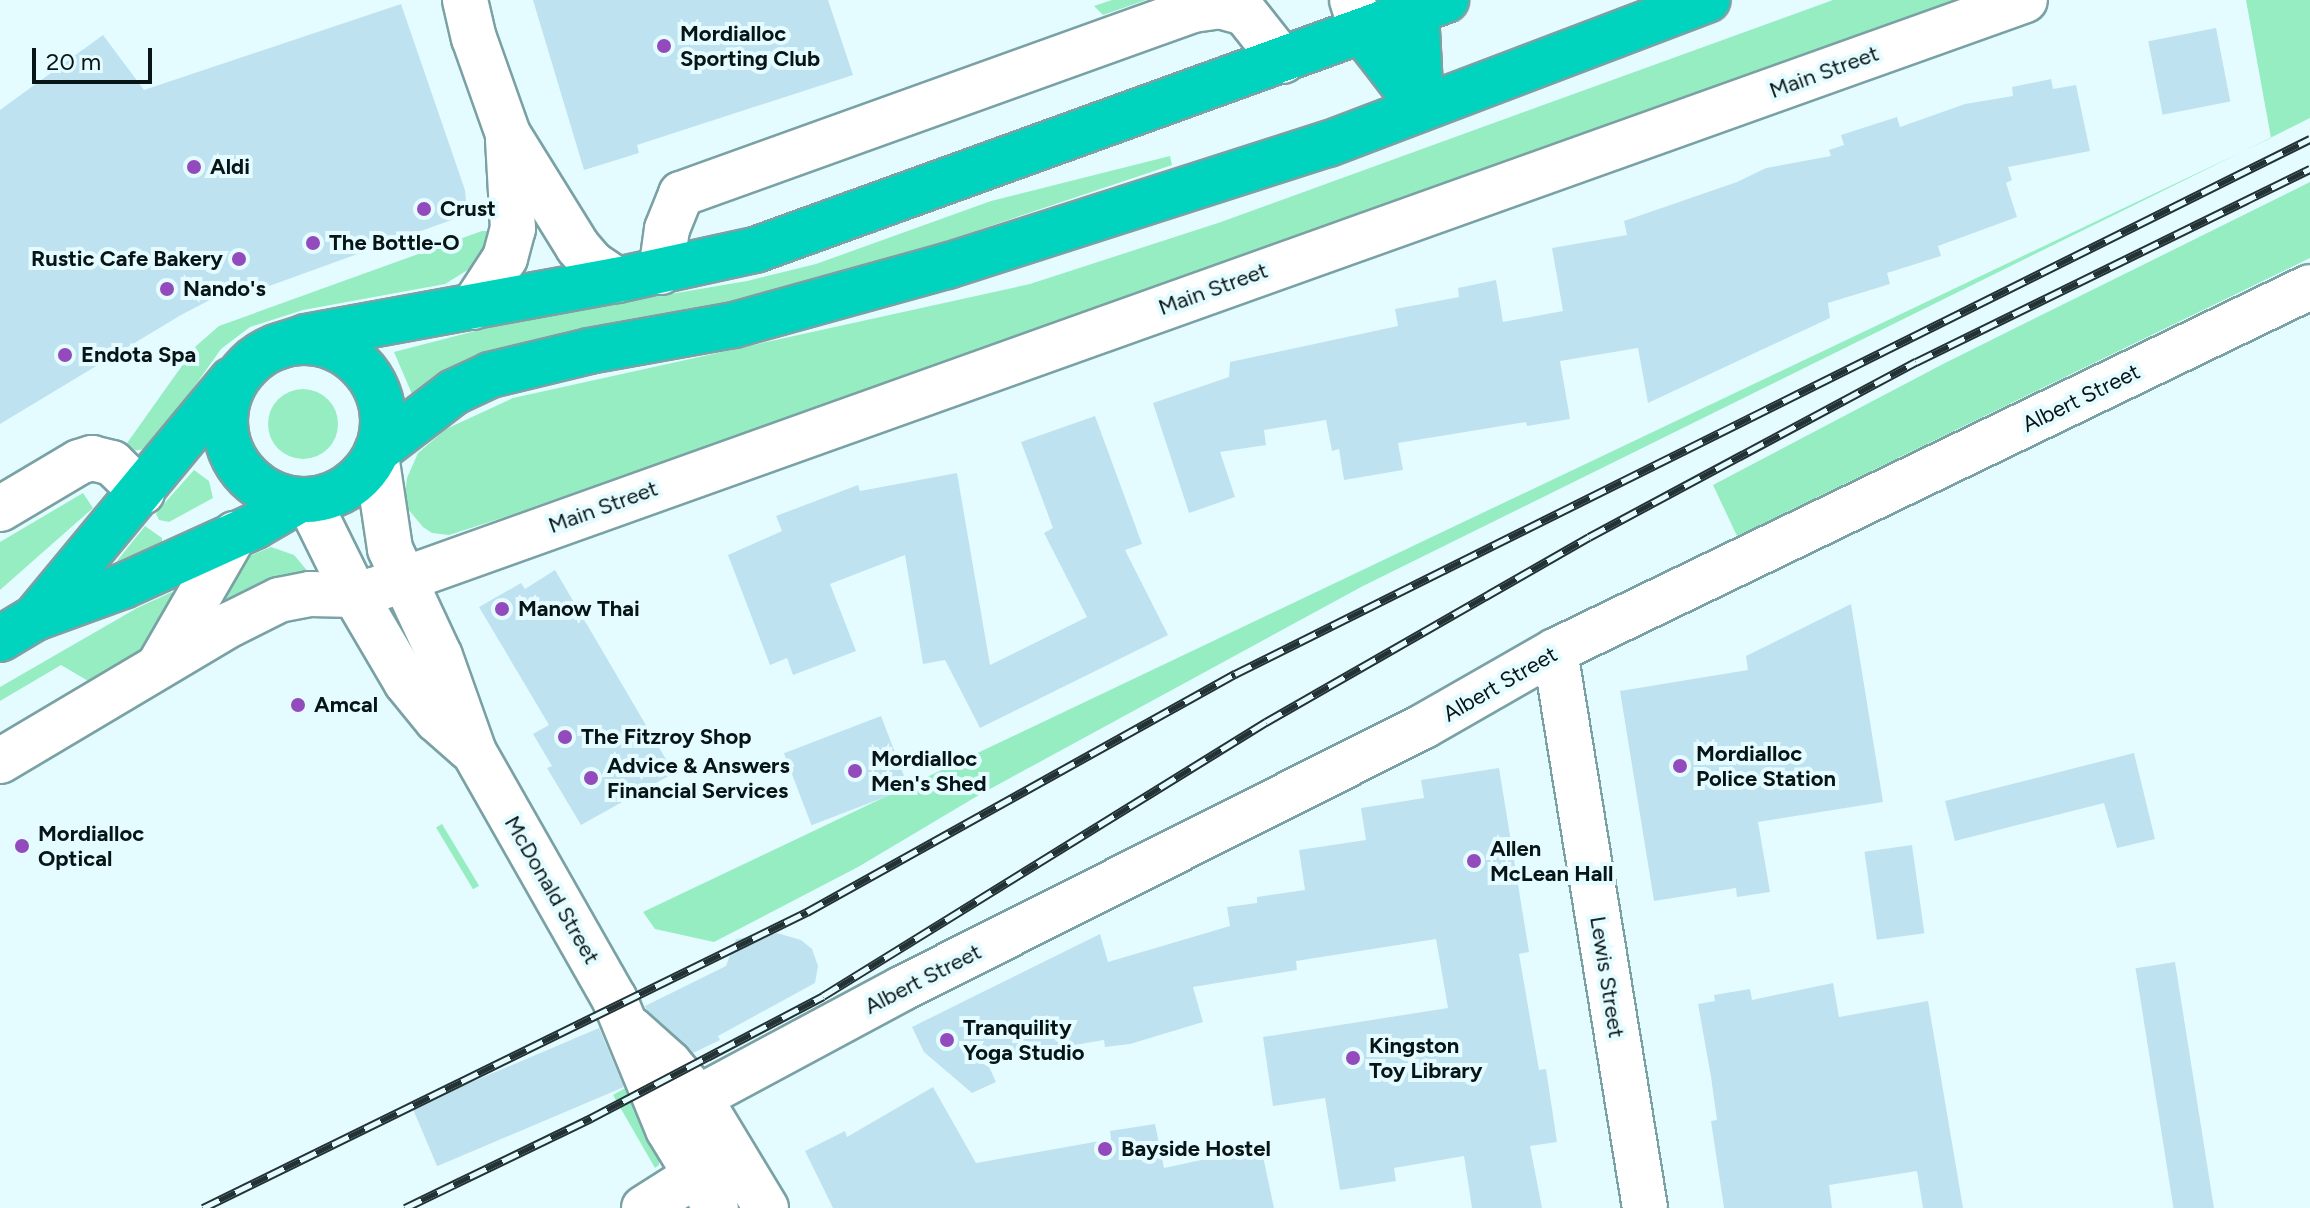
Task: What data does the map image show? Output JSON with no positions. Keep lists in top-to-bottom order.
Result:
{
  "streets": {
    "street": [
      "Main Street",
      "Albert Street",
      "McDonald Street",
      "Lewis Street"
    ]
  },
  "crossings": [
    ["Main Street", "McDonald Street"],
    ["Albert Street", "McDonald Street"],
    ["Albert Street", "Lewis Street"]
  ],
  "places": [
    "Mordialloc Sporting Club",
    "Aldi",
    "Crust",
    "The Bottle-O",
    "Rustic Cafe Bakery",
    "Nando's",
    "Endota Spa",
    "Manow Thai",
    "Amcal",
    "The Fitzroy Shop",
    "Mordialloc Police Station",
    "Mordialloc Men's Shed",
    "Advice & Answers Financial Services",
    "Mordialloc Optical",
    "Allen McLean Hall",
    "Tranquility Yoga Studio",
    "Kingston Toy Library",
    "Bayside Hostel"
  ],
  "scale_bar": "20 m"
}
